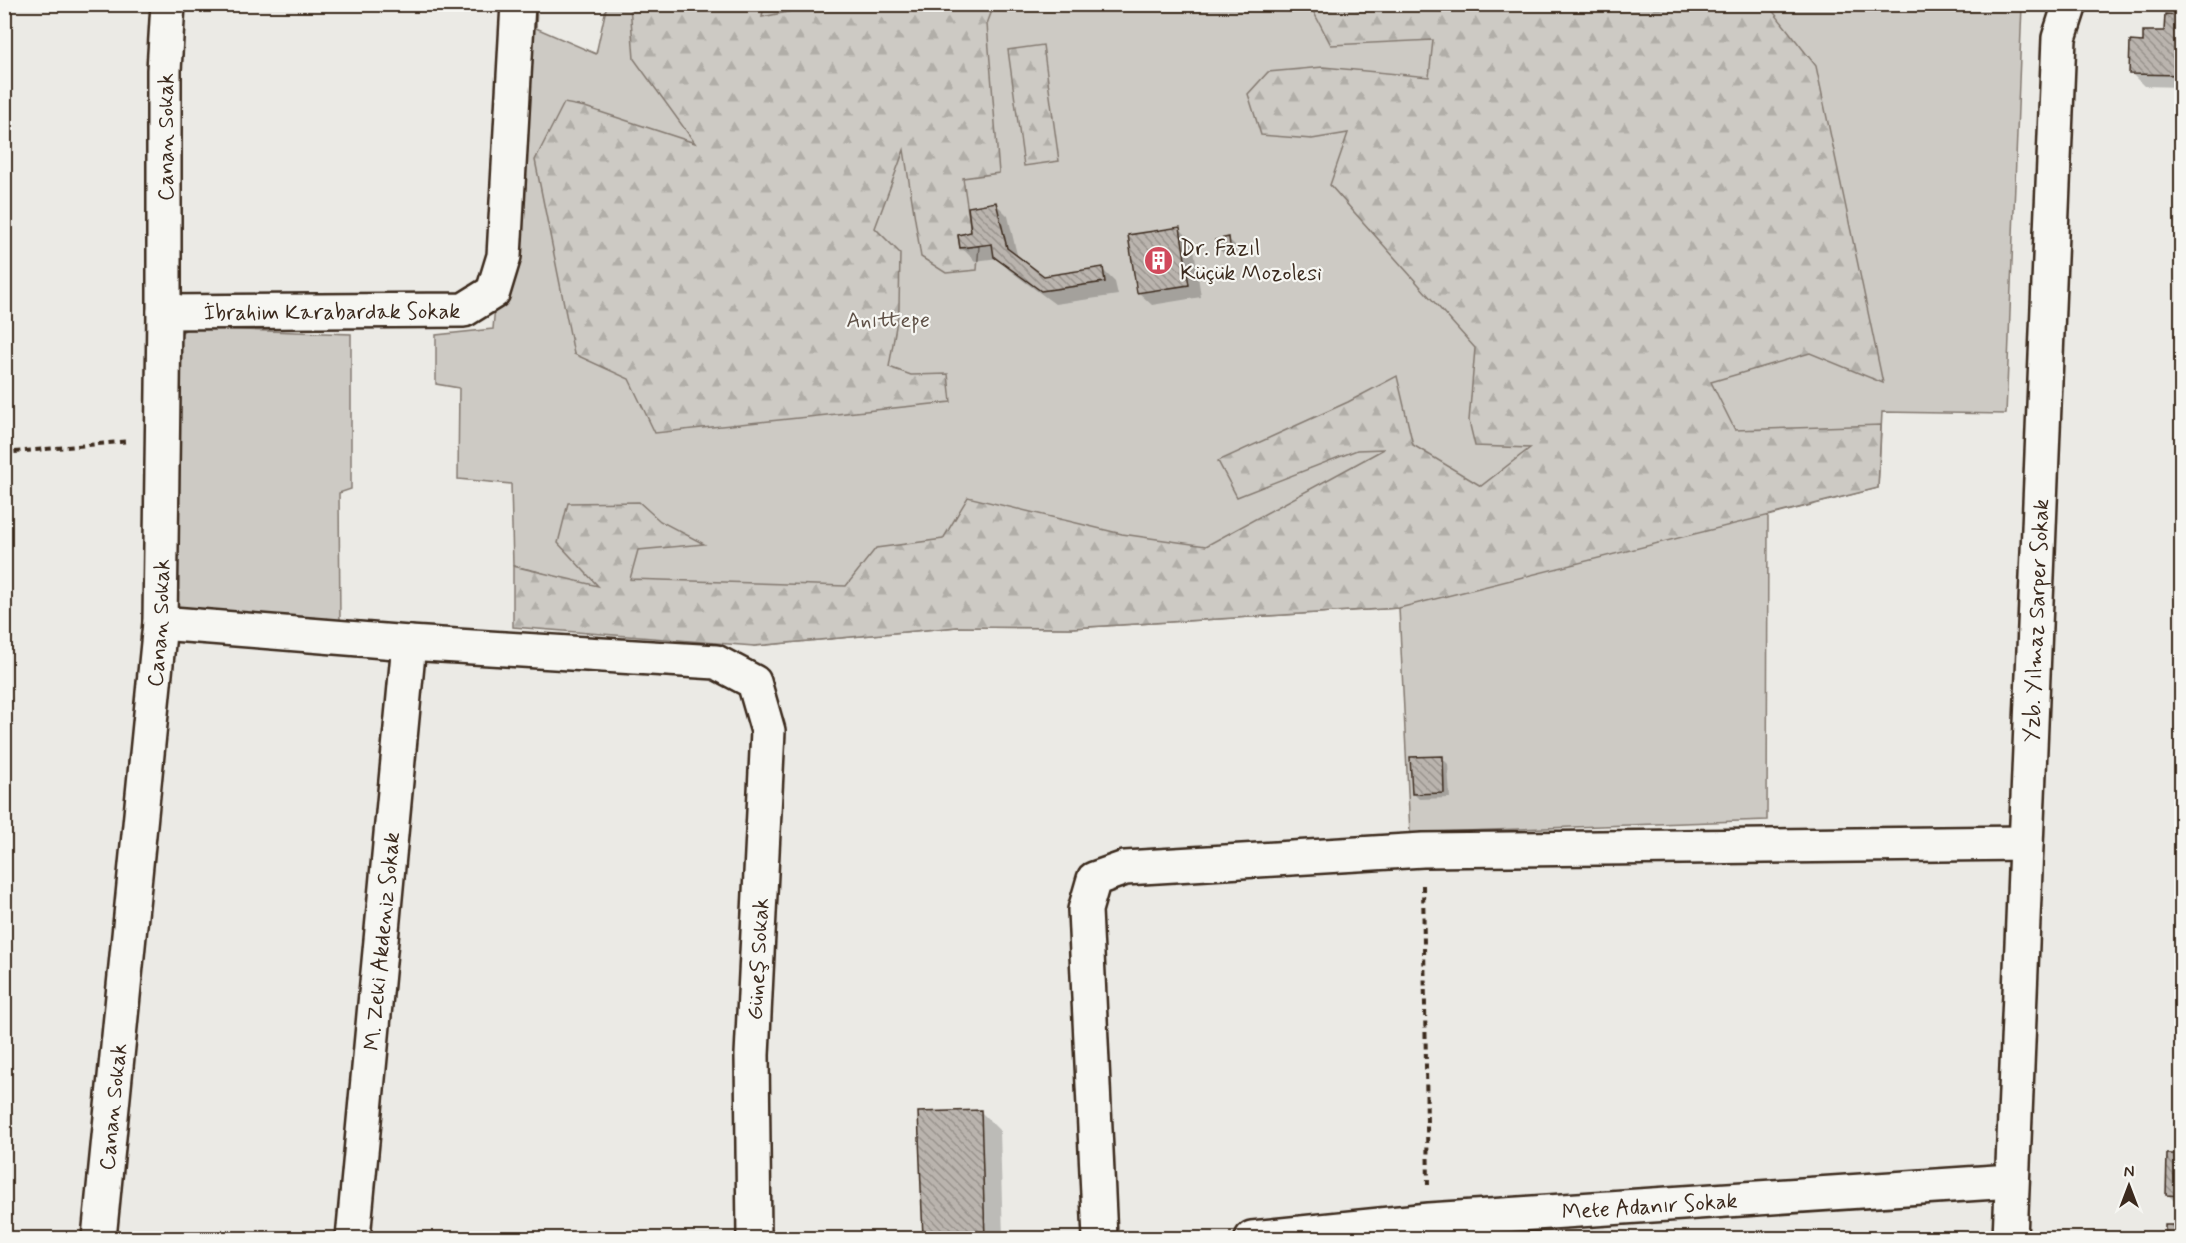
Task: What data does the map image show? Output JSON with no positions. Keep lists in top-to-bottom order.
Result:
{
  "streets": {
    "street": [
      "Canan Sokak",
      "İbrahim Karabardak Sokak",
      "Yzb. Yılmaz Sarper Sokak",
      "M. Zeki Akdeniz Sokak",
      "Güneş Sokak",
      "Mete Adanır Sokak"
    ]
  },
  "crossings": [
    ["Canan Sokak", "İbrahim Karabardak Sokak"],
    ["Yzb. Yılmaz Sarper Sokak", "Mete Adanır Sokak"],
    ["M. Zeki Akdeniz Sokak", "Güneş Sokak"]
  ],
  "parks": ["Anıttepe"],
  "places": {
    "building": ["Dr. Fazıl Küçük Mozolesi"]
  },
  "north": "top"
}
